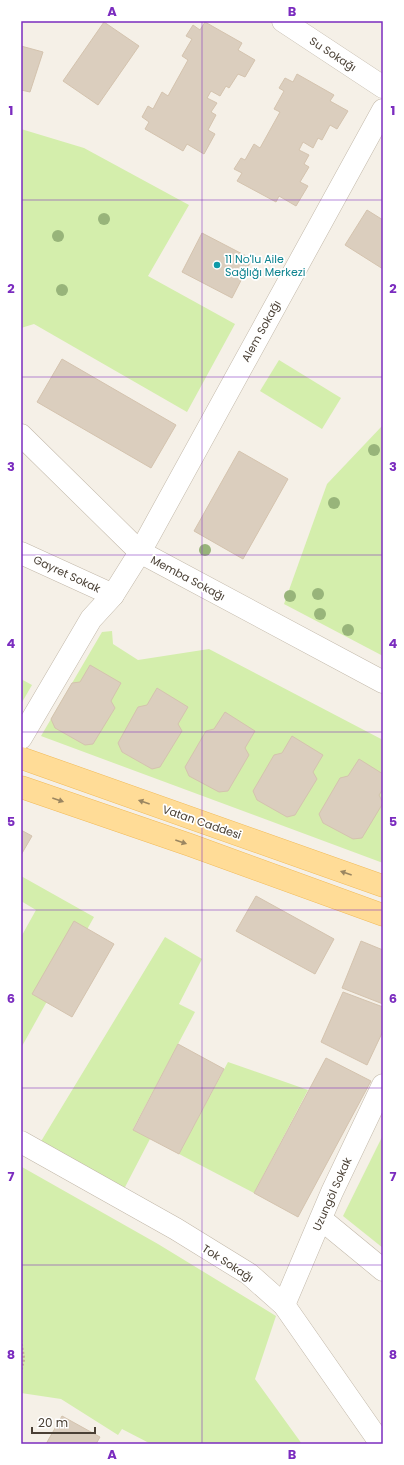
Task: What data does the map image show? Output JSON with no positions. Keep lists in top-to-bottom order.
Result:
{
  "streets": {
    "main road": ["Vatan Caddesi"],
    "street": [
      "Su Sokağı",
      "Alem Sokağı",
      "Gayret Sokak",
      "Memba Sokağı",
      "Uzungöl Sokak",
      "Tok Sokağı"
    ]
  },
  "crossings": [
    ["Alem Sokağı", "Gayret Sokak"],
    ["Alem Sokağı", "Memba Sokağı"],
    ["Uzungöl Sokak", "Tok Sokağı"]
  ],
  "places": ["11 No'lu Aile Sağlığı Merkezi"],
  "scale_bar": "20 m",
  "grid": {
    "columns": ["A", "B"],
    "rows": [
      "1",
      "2",
      "3",
      "4",
      "5",
      "6",
      "7",
      "8"
    ]
  }
}
